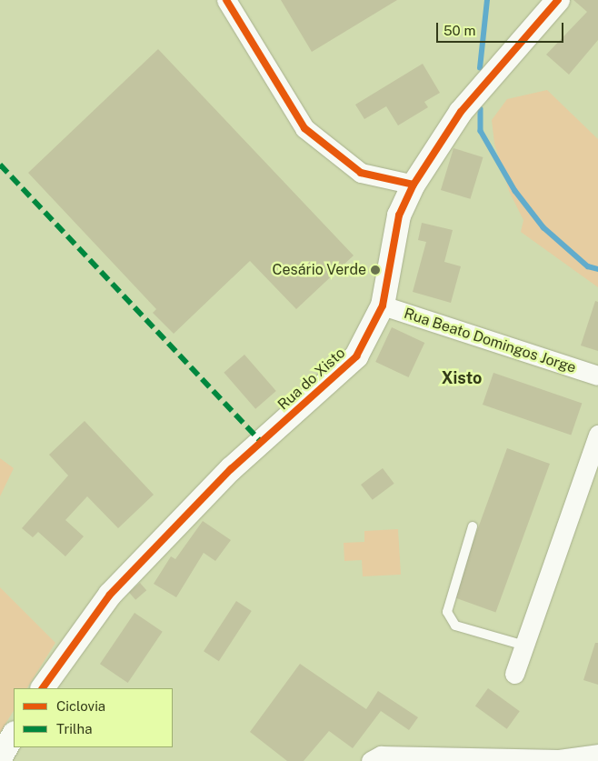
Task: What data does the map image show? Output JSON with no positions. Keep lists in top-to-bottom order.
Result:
{
  "streets": {
    "street": ["Rua Beato Domingos Jorge", "Rua do Xisto"]
  },
  "crossings": [
    ["Rua Beato Domingos Jorge", "Rua do Xisto"]
  ],
  "districts": ["Xisto"],
  "places": ["Cesário Verde"],
  "legend": ["Ciclovia", "Trilha"],
  "scale_bar": "50 m"
}
